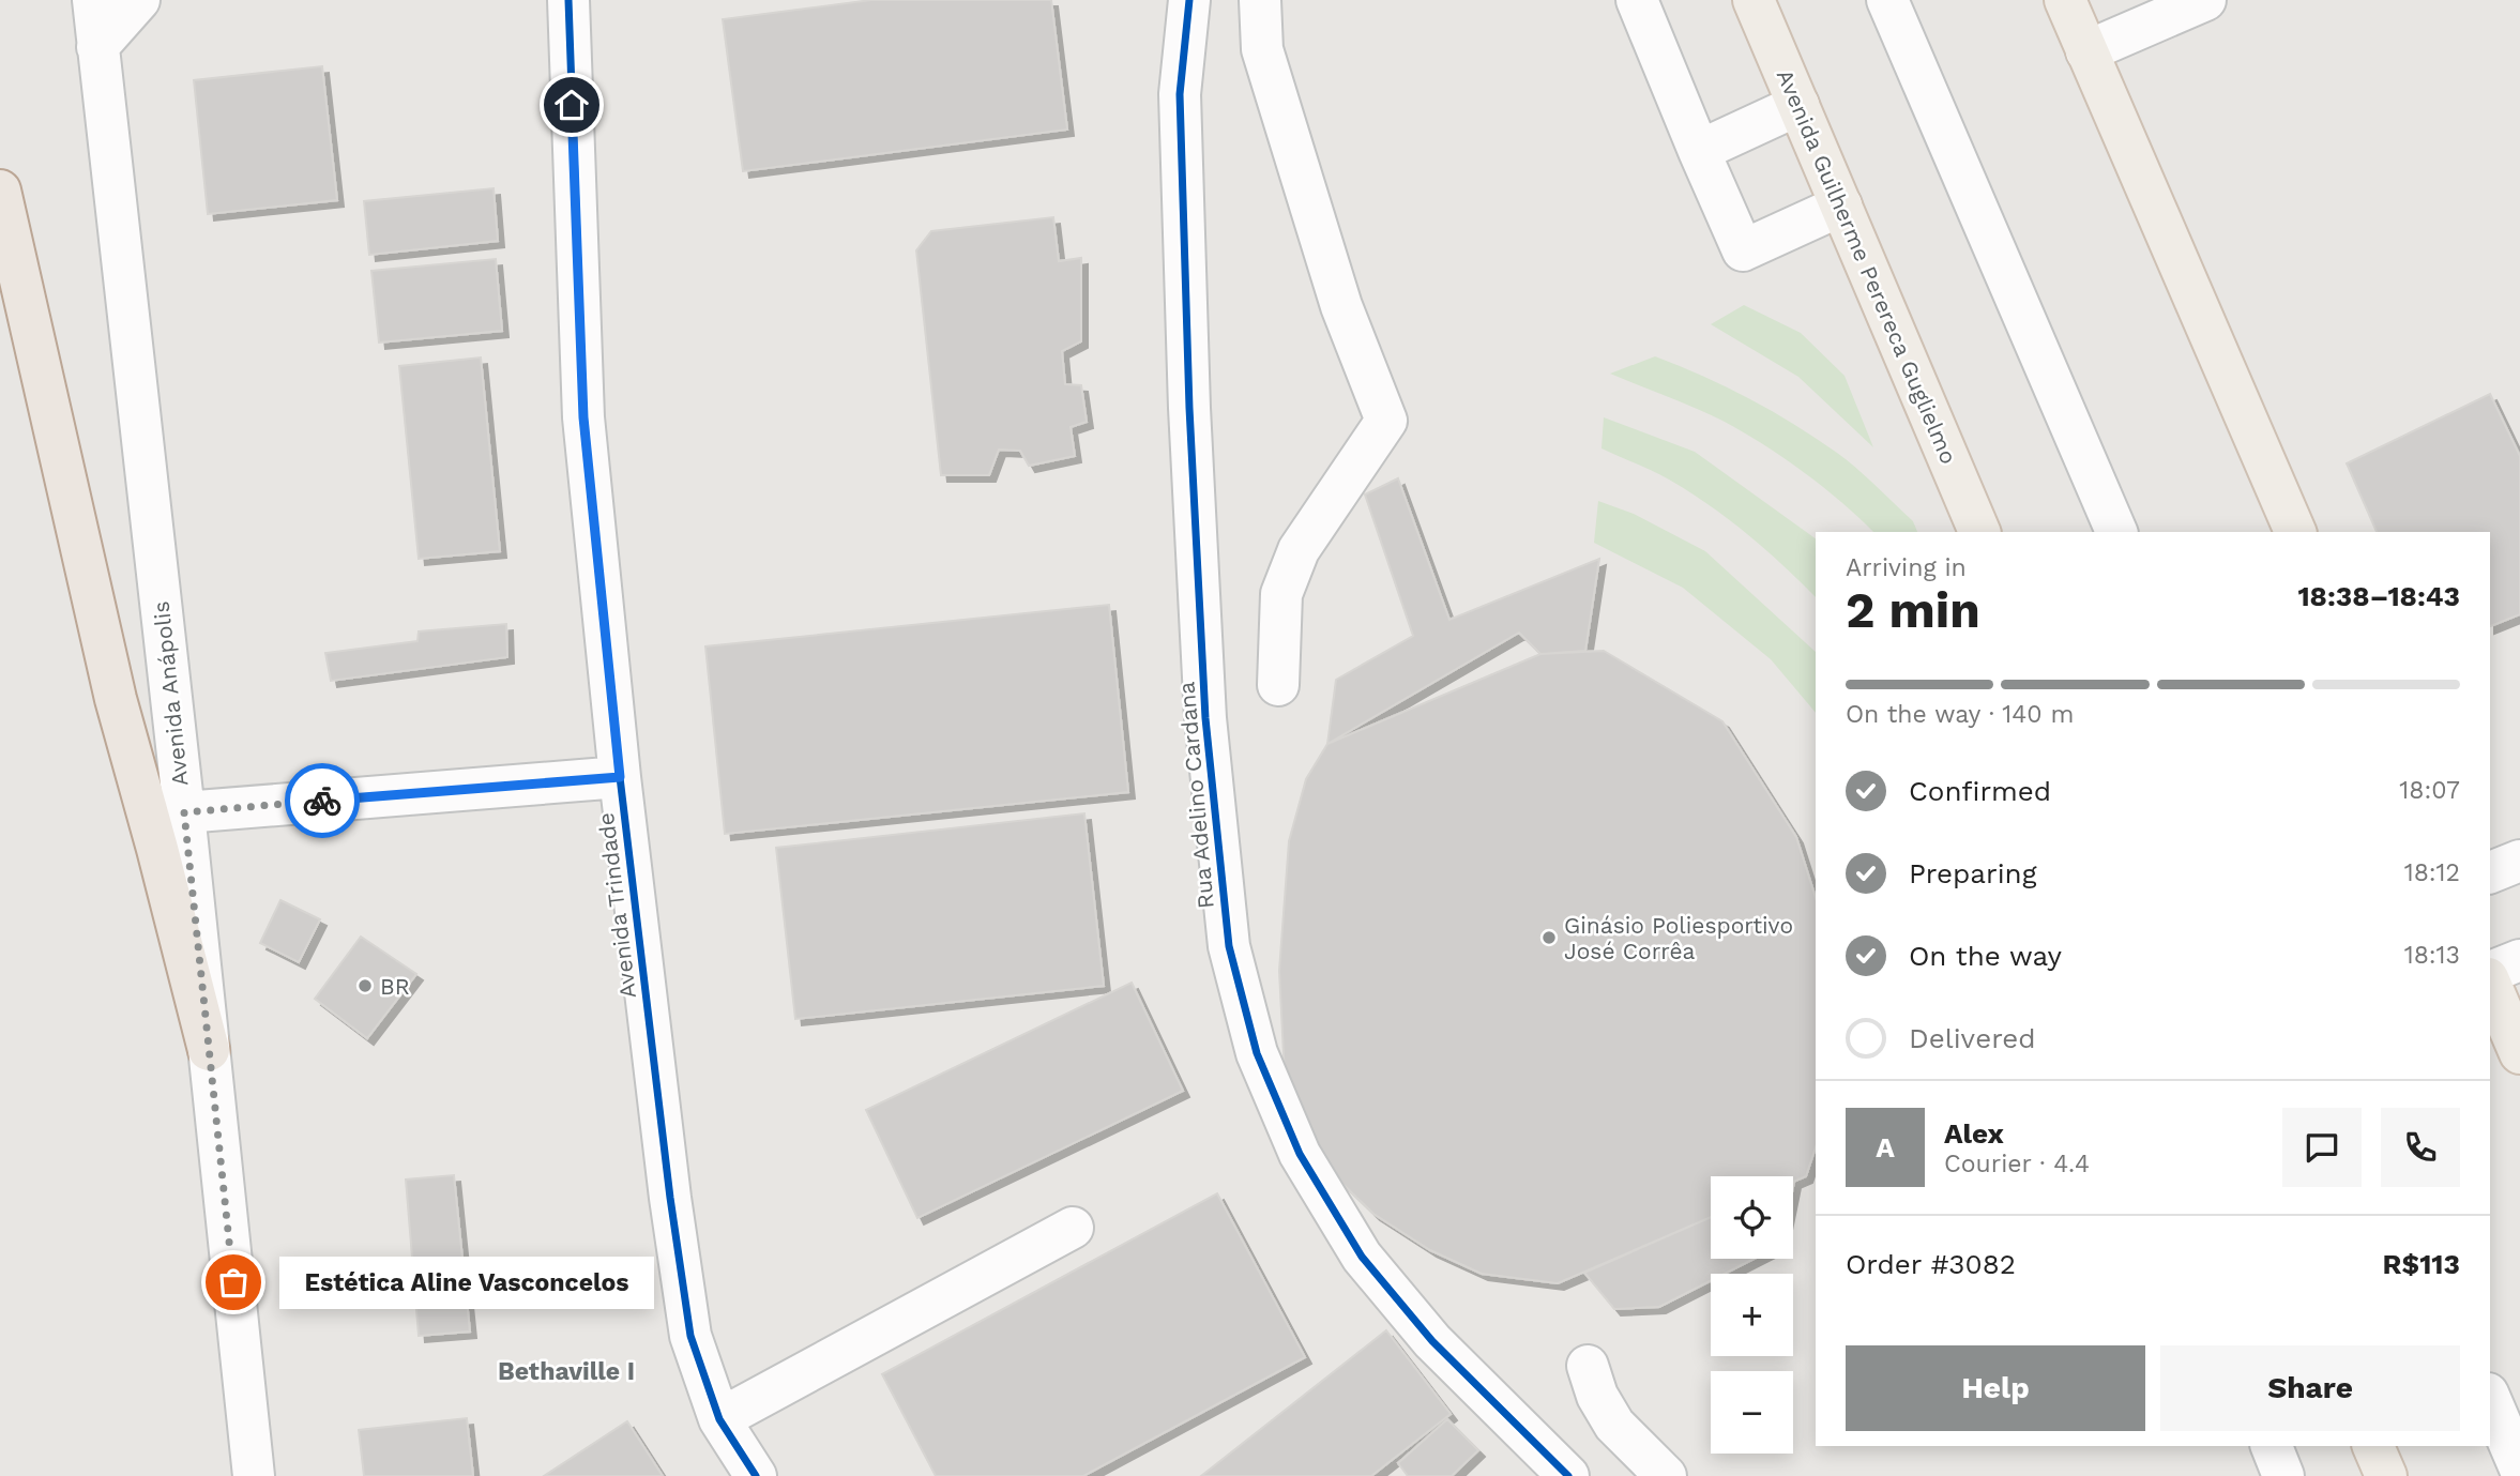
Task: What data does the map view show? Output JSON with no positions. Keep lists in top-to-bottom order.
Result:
{
  "streets": {
    "main road": ["Avenida Guilherme Perereca Guglielmo"],
    "street": ["Avenida Anápolis", "Rua Adelino Cardana", "Avenida Trindade"]
  },
  "districts": ["Bethaville I"],
  "places": ["Ginásio Poliesportivo José Corrêa", "BR", "Estética Aline Vasconcelos"],
  "page": {
    "heading": ["2 min", "Arriving in", "18:38–18:43"],
    "panel": [
      "Alex",
      "Courier · 4.4",
      "Order #3082",
      "R$113"
    ],
    "bar": "On the way · 140 m",
    "list": [
      ["Confirmed", "18:07"],
      ["Preparing", "18:12"],
      ["On the way", "18:13"],
      "Delivered"
    ],
    "round": "A",
    "map_buttons": ["+", "−"],
    "bubble": "Estética Aline Vasconcelos",
    "buttons": ["Help", "Share"]
  }
}
